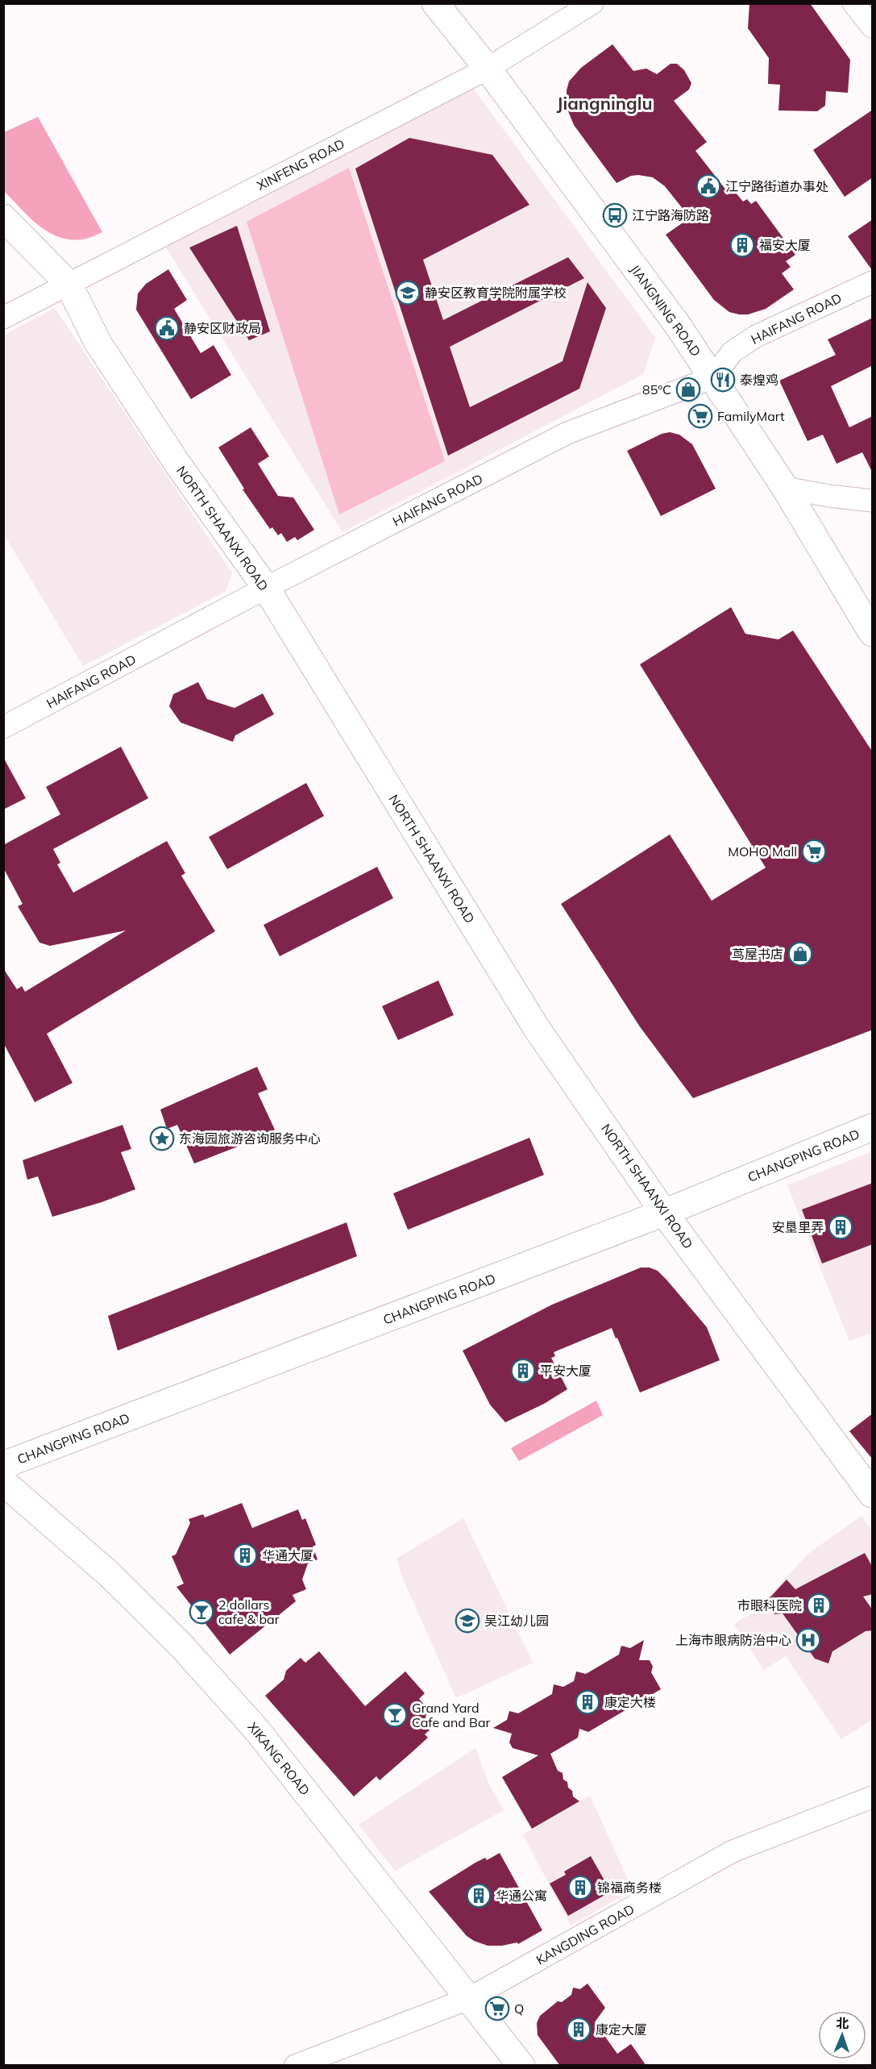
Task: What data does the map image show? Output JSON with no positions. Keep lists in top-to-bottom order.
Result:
{
  "streets": {
    "main road": [
      "JIANGNING ROAD",
      "NORTH SHAANXI ROAD",
      "CHANGPING ROAD",
      "XIKANG ROAD"
    ],
    "street": ["XINFENG ROAD", "HAIFANG ROAD", "KANGDING ROAD"]
  },
  "crossings": [
    ["XINFENG ROAD", "JIANGNING ROAD"],
    ["XINFENG ROAD", "NORTH SHAANXI ROAD"],
    ["JIANGNING ROAD", "HAIFANG ROAD"],
    ["HAIFANG ROAD", "NORTH SHAANXI ROAD"],
    ["NORTH SHAANXI ROAD", "CHANGPING ROAD"],
    ["XIKANG ROAD", "KANGDING ROAD"]
  ],
  "districts": ["Jiangninglu"],
  "places": {
    "public building": ["江宁路街道办事处", "静安区财政局"],
    "bus stop": ["江宁路海防路"],
    "building": [
      "福安大厦",
      "安垦里弄",
      "平安大厦",
      "华通大厦",
      "市眼科医院",
      "康定大楼",
      "锦福商务楼",
      "华通公寓",
      "康定大厦"
    ],
    "school or university": ["静安区教育学院附属学校", "吴江幼儿园"],
    "restaurant": ["泰煌鸡"],
    "shop": ["85°C", "茑屋书店"],
    "supermarket": ["FamilyMart", "MOHO Mall", "Q"],
    "place": ["东海园旅游咨询服务中心"],
    "bar": ["2 dollars cafe & bar", "Grand Yard Cafe and Bar"],
    "hospital": ["上海市眼病防治中心"]
  },
  "north": "top"
}
